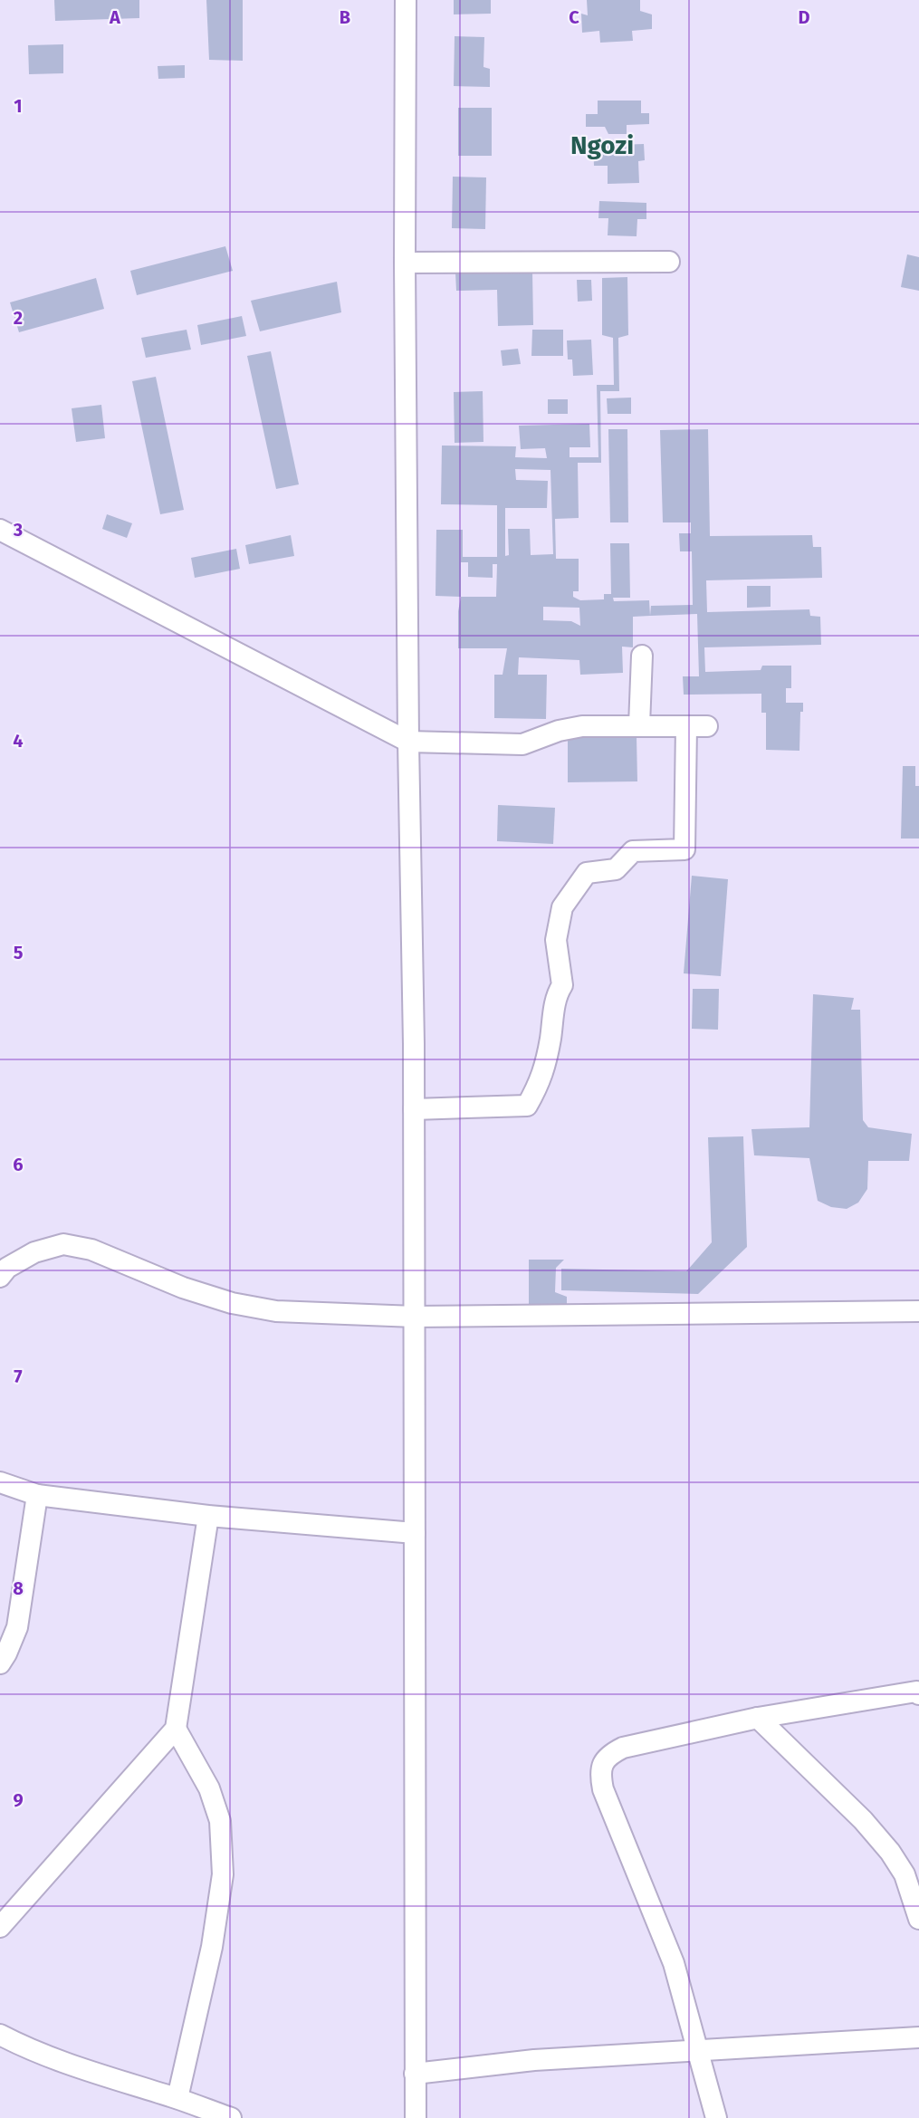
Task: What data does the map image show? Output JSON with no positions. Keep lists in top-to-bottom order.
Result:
{
  "districts": ["Ngozi"],
  "grid": {
    "columns": [
      "A",
      "B",
      "C",
      "D"
    ],
    "rows": [
      "1",
      "2",
      "3",
      "4",
      "5",
      "6",
      "7",
      "8",
      "9"
    ]
  }
}
